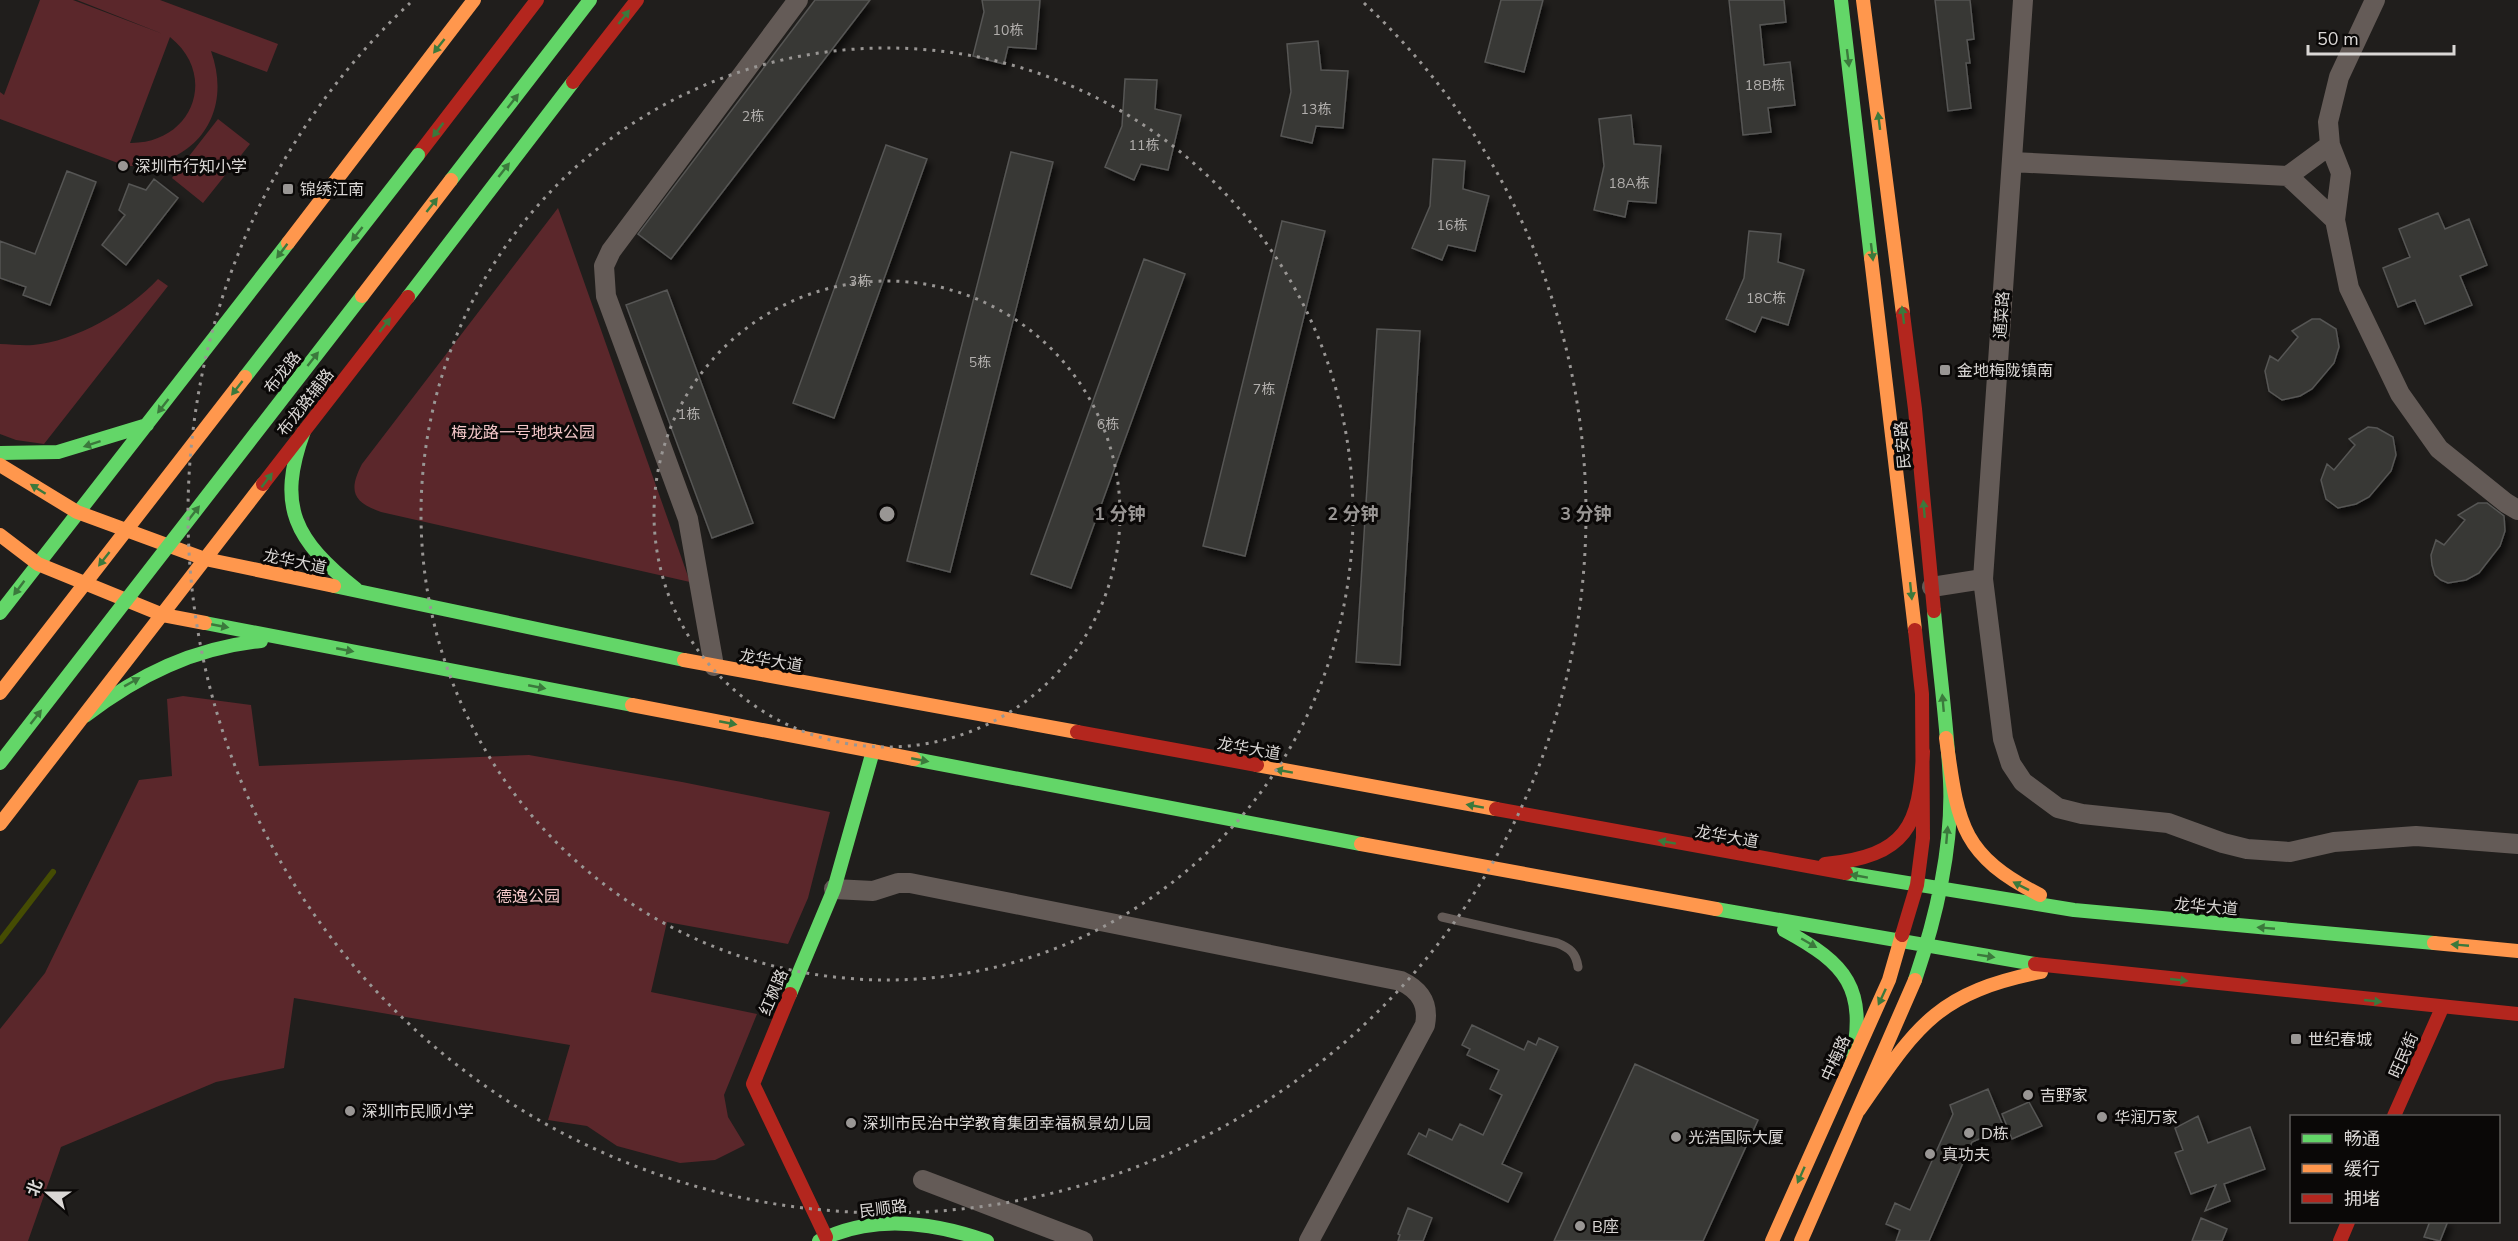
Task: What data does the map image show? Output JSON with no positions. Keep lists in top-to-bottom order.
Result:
{
  "streets": {
    "main road": [
      "布龙路",
      "布龙路辅路",
      "民安路",
      "龙华大道",
      "红枫路",
      "旺民街",
      "中梅路",
      "民顺路"
    ],
    "street": ["通菜路"]
  },
  "crossings": [
    ["布龙路辅路", "龙华大道"],
    ["民安路", "龙华大道"],
    ["民安路", "中梅路"],
    ["龙华大道", "中梅路"],
    ["红枫路", "民顺路"]
  ],
  "one_way": ["布龙路辅路"],
  "parks": ["梅龙路一号地块公园", "德逸公园"],
  "places": {
    "other": [
      "深圳市行知小学",
      "吉野家",
      "深圳市民顺小学",
      "华润万家",
      "深圳市民治中学教育集团幸福枫景幼儿园",
      "D栋",
      "光浩国际大厦",
      "真功夫",
      "B座"
    ],
    "transit": ["锦绣江南", "金地梅陇镇南", "世纪春城"]
  },
  "house_numbers": [
    "10栋",
    "18B栋",
    "13栋",
    "2栋",
    "11栋",
    "18A栋",
    "16栋",
    "3栋",
    "18C栋",
    "5栋",
    "7栋",
    "1栋",
    "6栋"
  ],
  "legend": ["畅通", "缓行", "拥堵"],
  "scale_bar": "50 m",
  "north": "left",
  "rings": ["1 分钟", "2 分钟", "3 分钟"]
}
